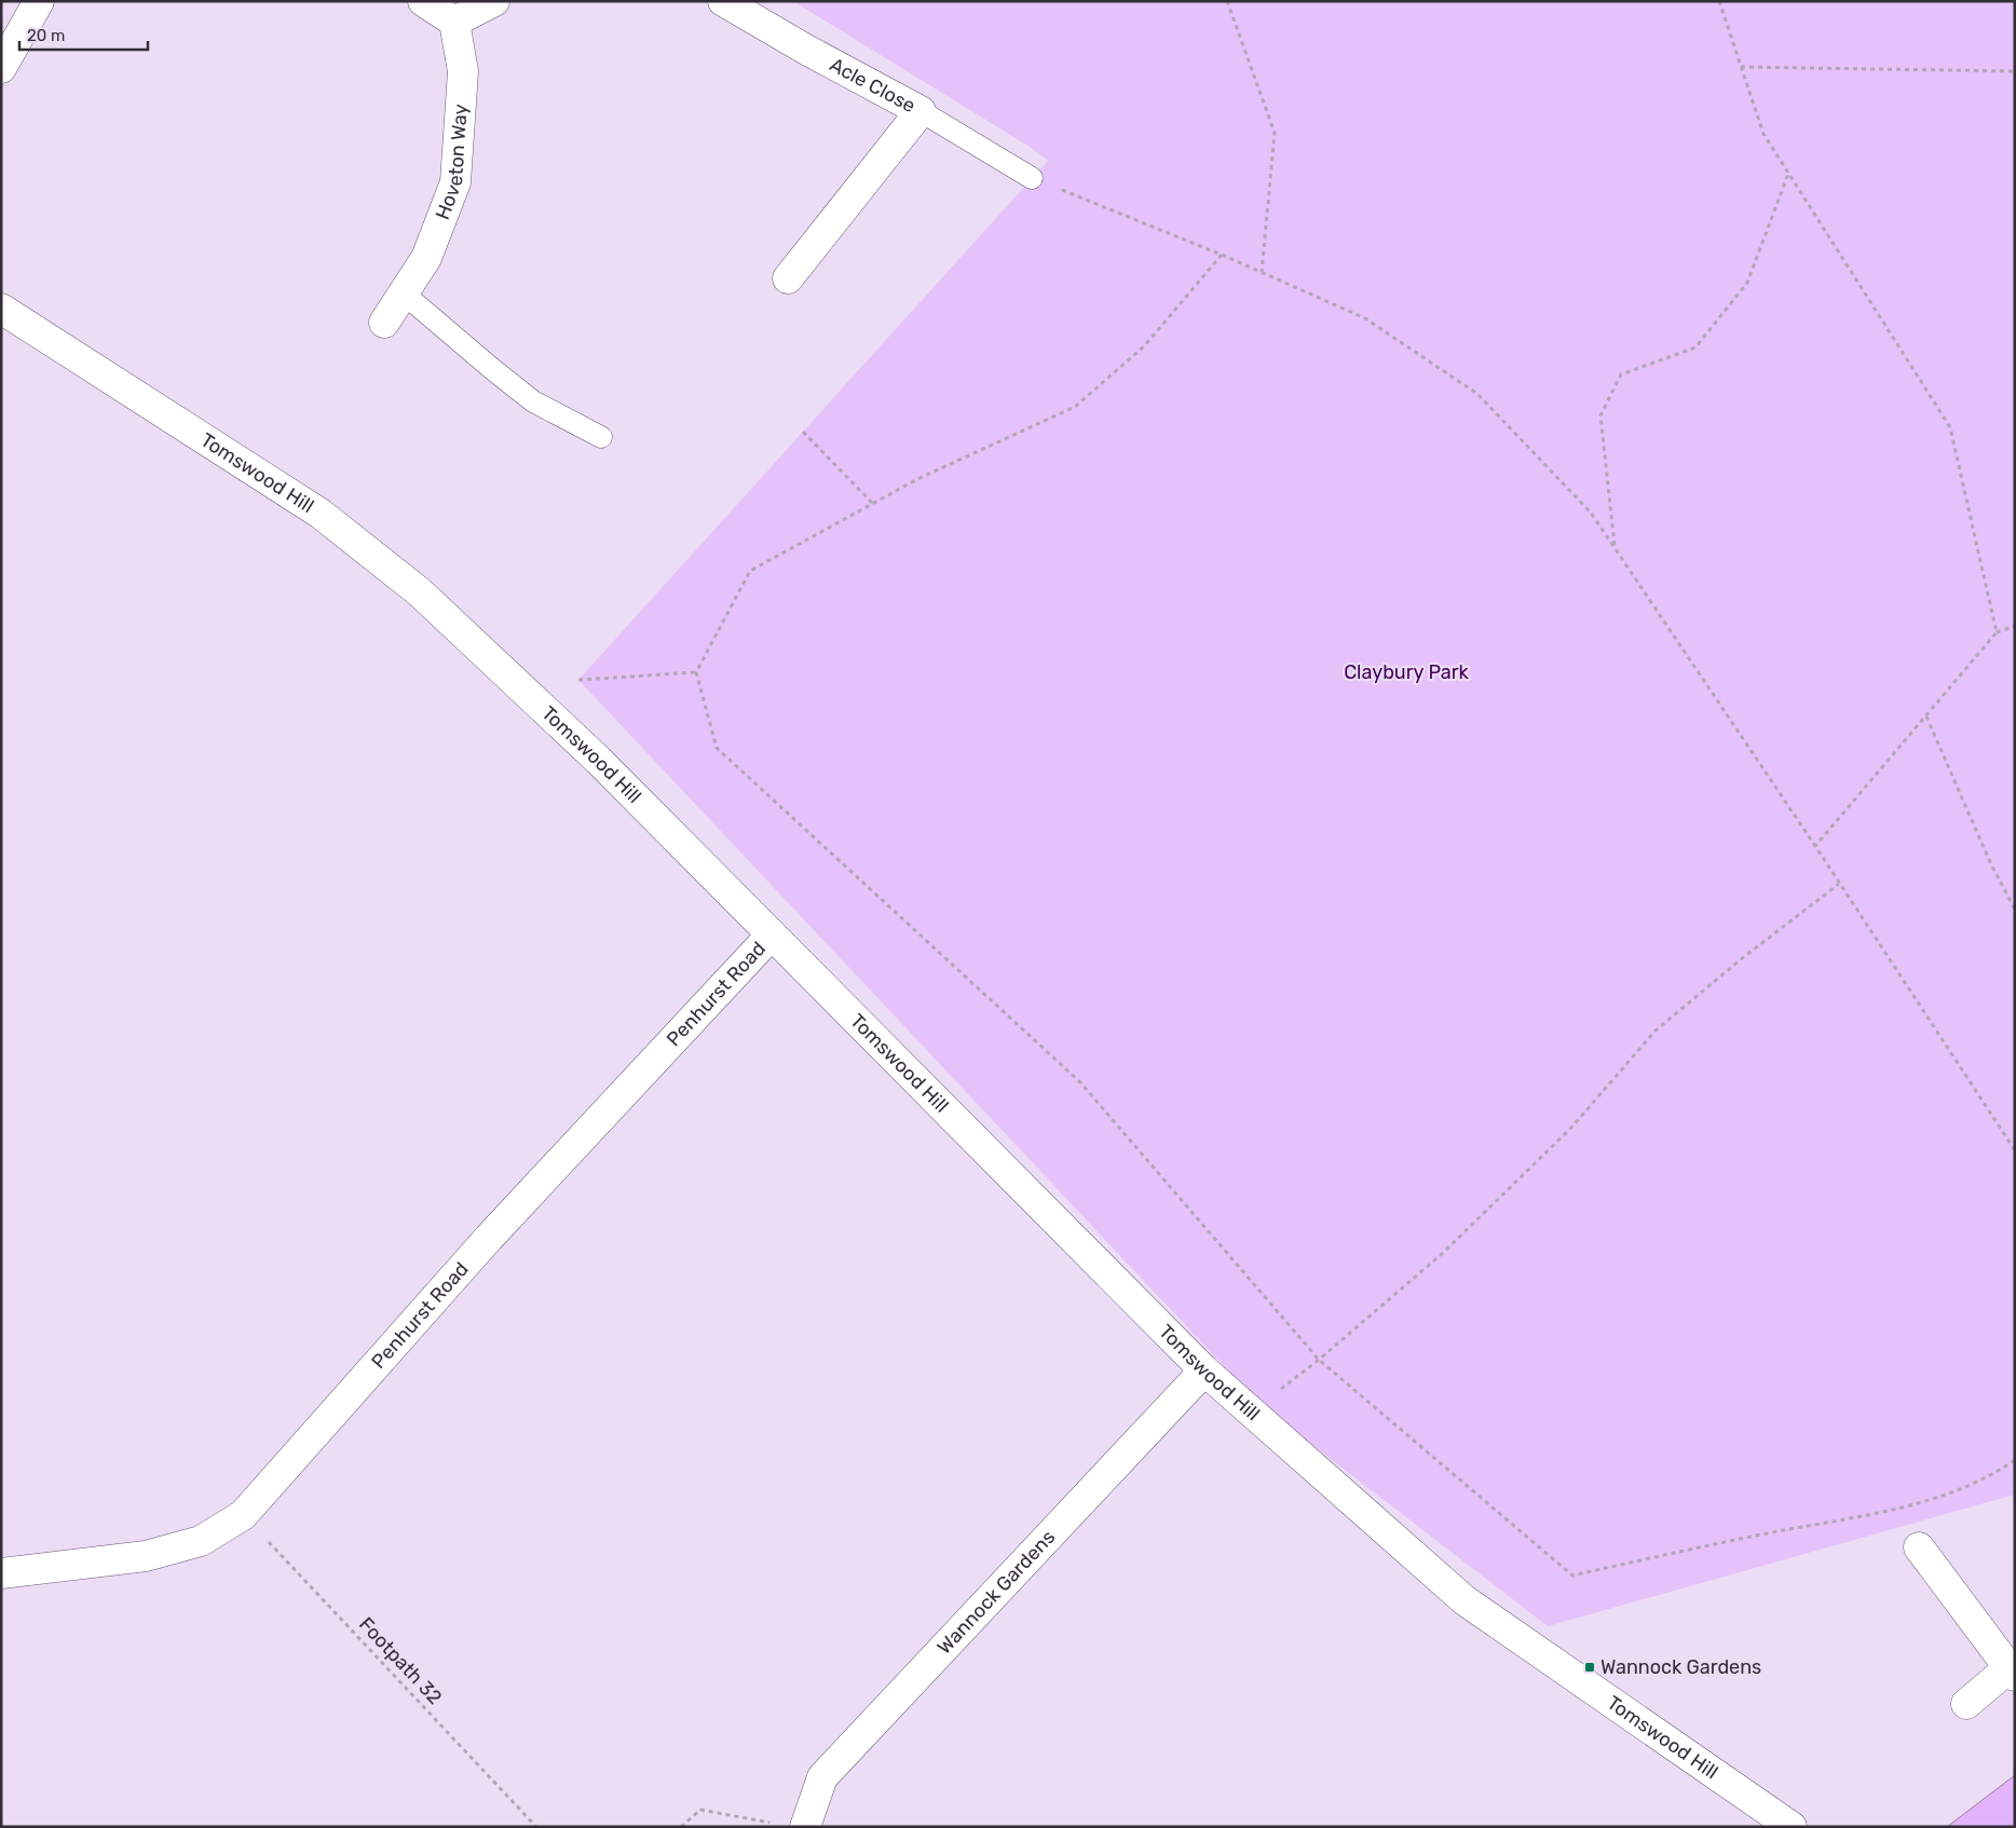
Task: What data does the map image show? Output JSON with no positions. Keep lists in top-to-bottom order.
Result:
{
  "streets": {
    "street": [
      "Acle Close",
      "Hoveton Way",
      "Tomswood Hill",
      "Penhurst Road",
      "Wannock Gardens"
    ],
    "path": ["Footpath 32"]
  },
  "crossings": [
    ["Tomswood Hill", "Penhurst Road"],
    ["Tomswood Hill", "Wannock Gardens"],
    ["Penhurst Road", "Footpath 32"]
  ],
  "parks": ["Claybury Park"],
  "places": {
    "transit": ["Wannock Gardens"]
  },
  "scale_bar": "20 m"
}
